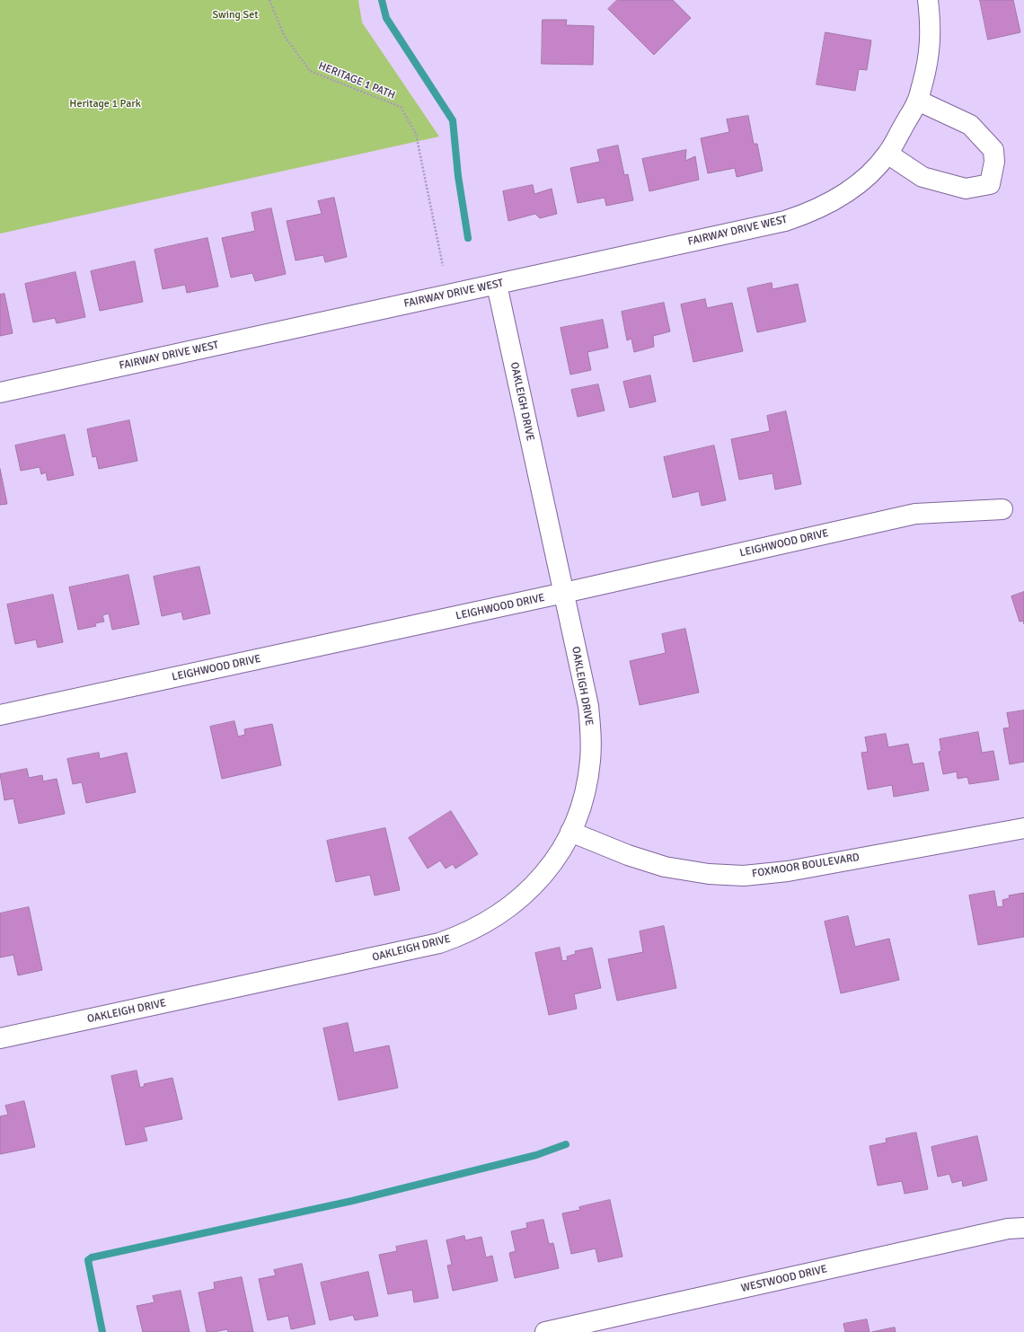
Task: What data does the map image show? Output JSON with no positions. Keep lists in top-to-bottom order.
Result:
{
  "streets": {
    "street": [
      "FAIRWAY DRIVE WEST",
      "OAKLEIGH DRIVE",
      "LEIGHWOOD DRIVE",
      "FOXMOOR BOULEVARD",
      "WESTWOOD DRIVE"
    ],
    "path": ["HERITAGE 1 PATH"]
  },
  "crossings": [
    ["FAIRWAY DRIVE WEST", "OAKLEIGH DRIVE"],
    ["OAKLEIGH DRIVE", "LEIGHWOOD DRIVE"],
    ["OAKLEIGH DRIVE", "FOXMOOR BOULEVARD"]
  ],
  "parks": ["Swing Set", "Heritage 1 Park"]
}
